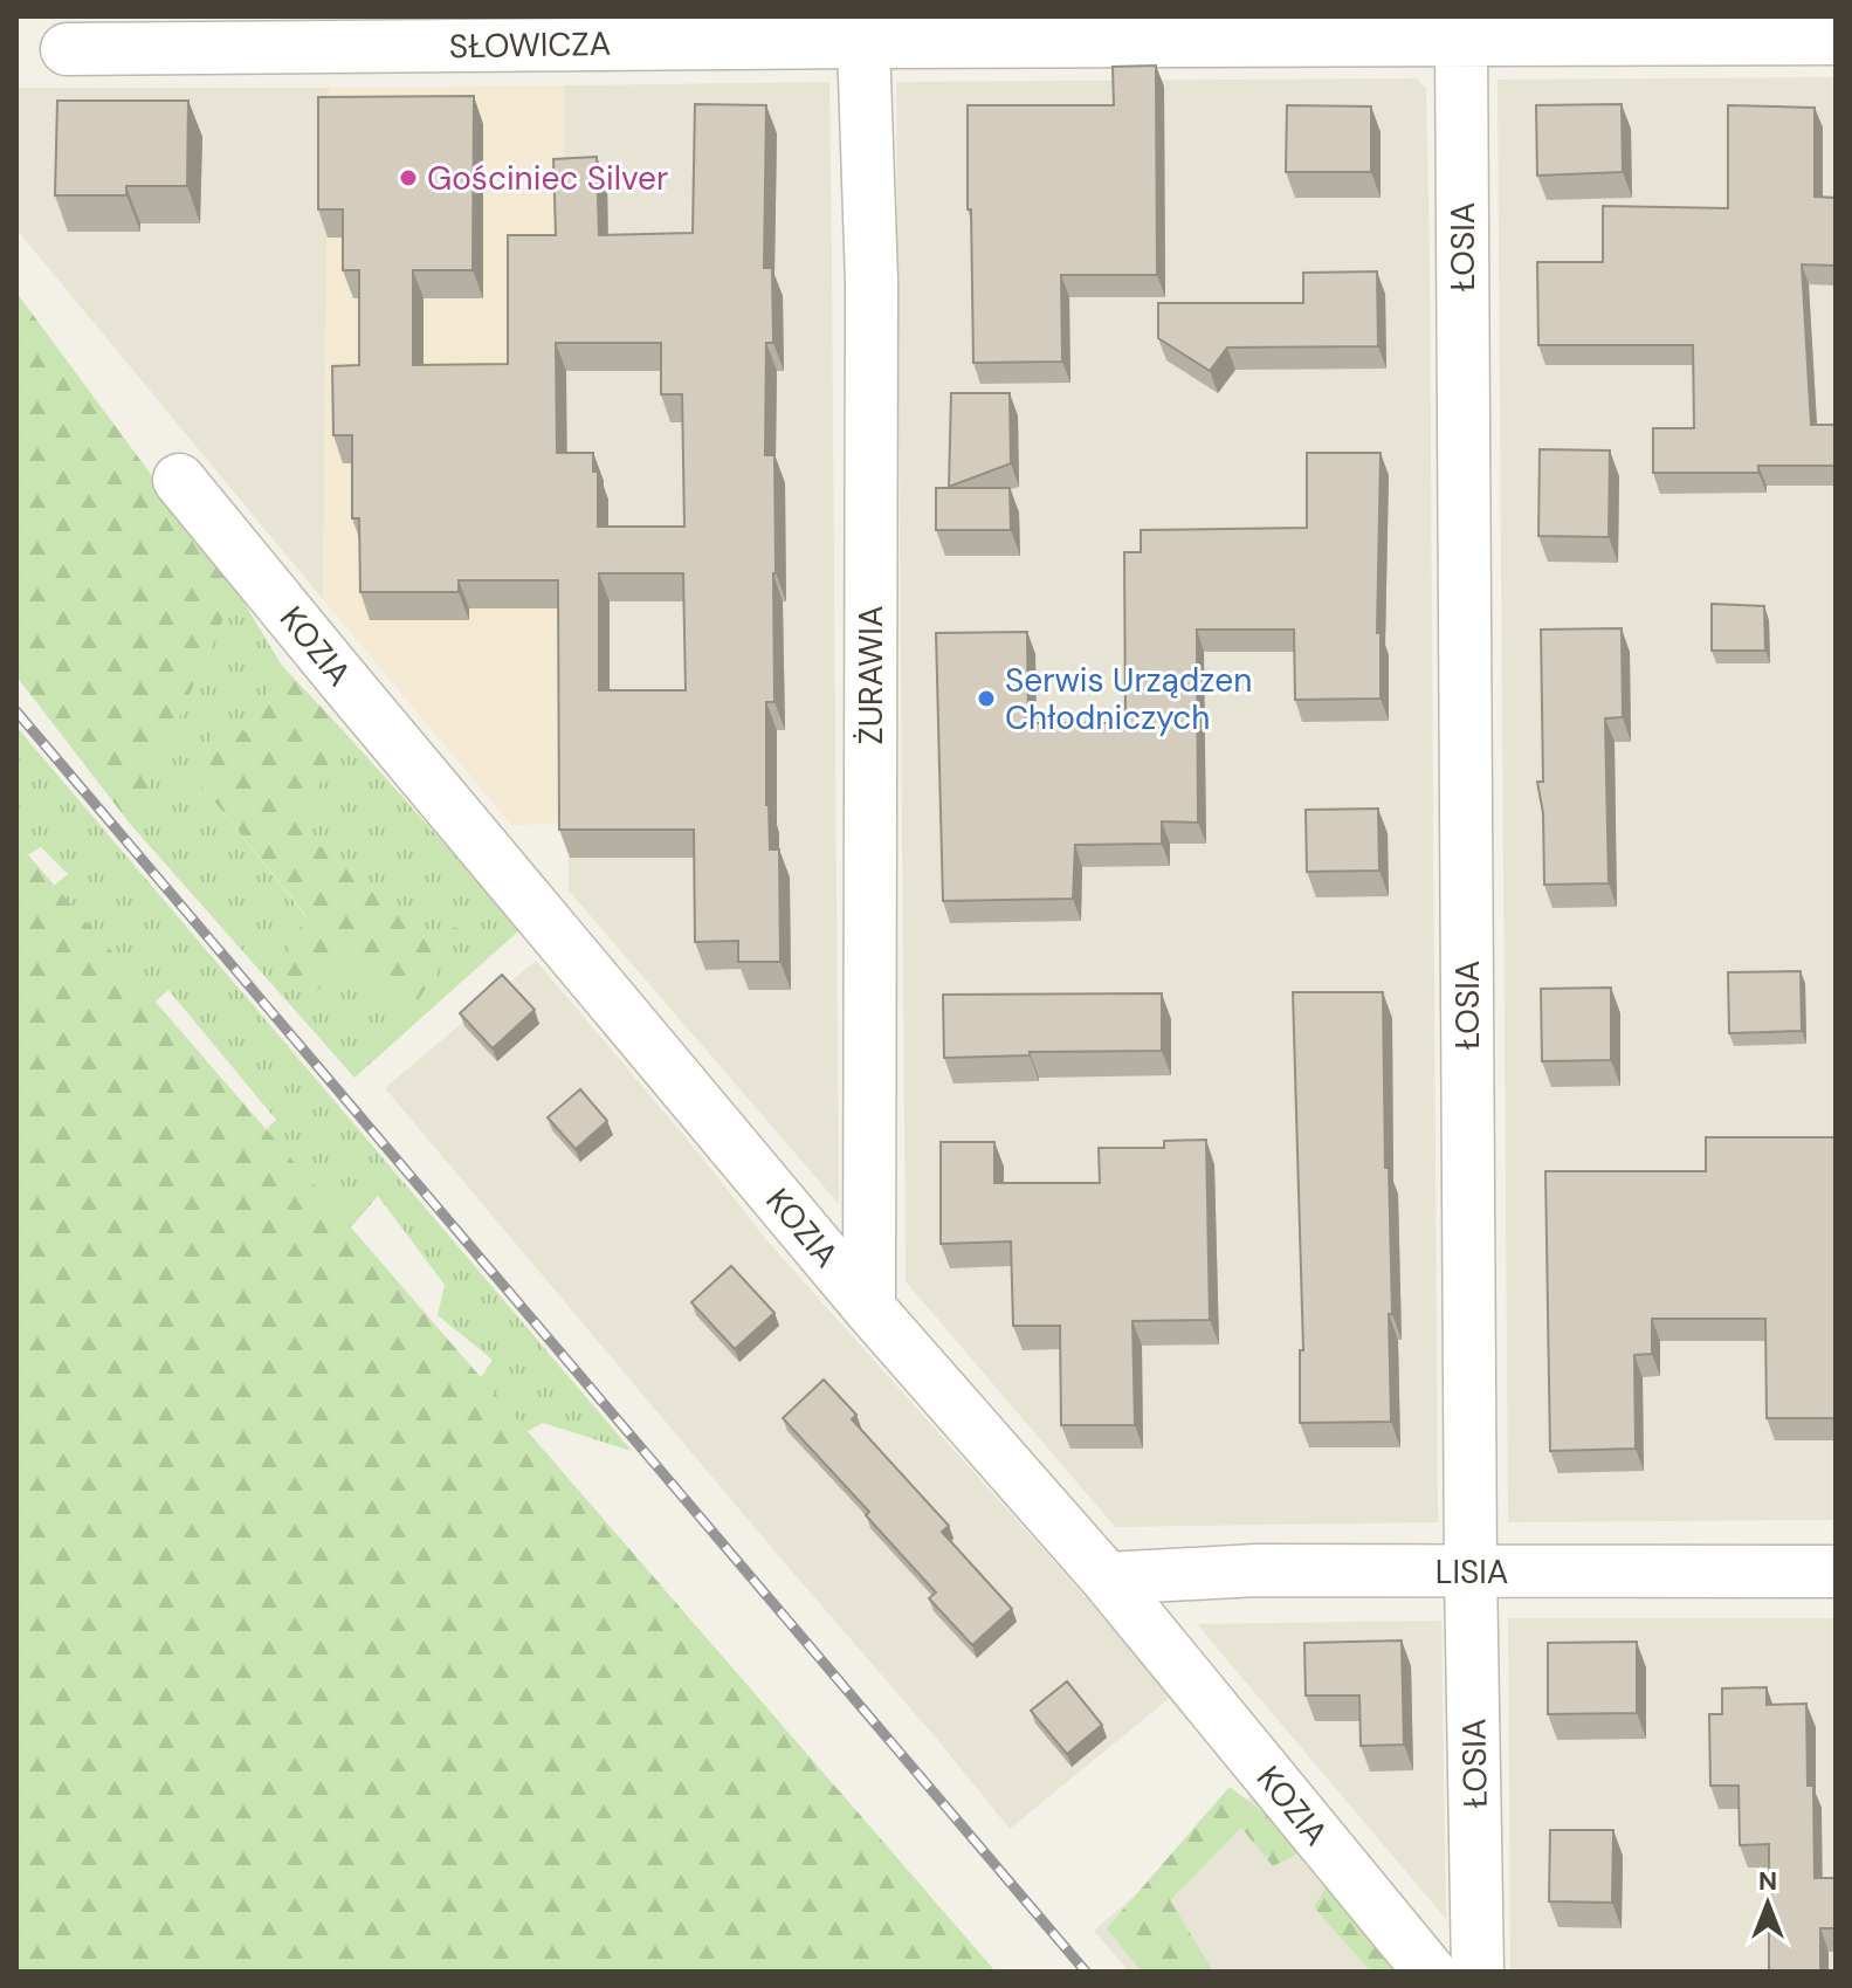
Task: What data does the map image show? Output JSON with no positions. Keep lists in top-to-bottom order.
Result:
{
  "streets": {
    "street": [
      "SŁOWICZA",
      "ŁOSIA",
      "KOZIA",
      "ŻURAWIA",
      "LISIA"
    ]
  },
  "crossings": [
    ["SŁOWICZA", "ŁOSIA"],
    ["SŁOWICZA", "ŻURAWIA"],
    ["ŁOSIA", "LISIA"],
    ["KOZIA", "ŻURAWIA"],
    ["KOZIA", "LISIA"]
  ],
  "places": ["Gościniec Silver", "Serwis Urządzen Chłodniczych"],
  "north": "top"
}
